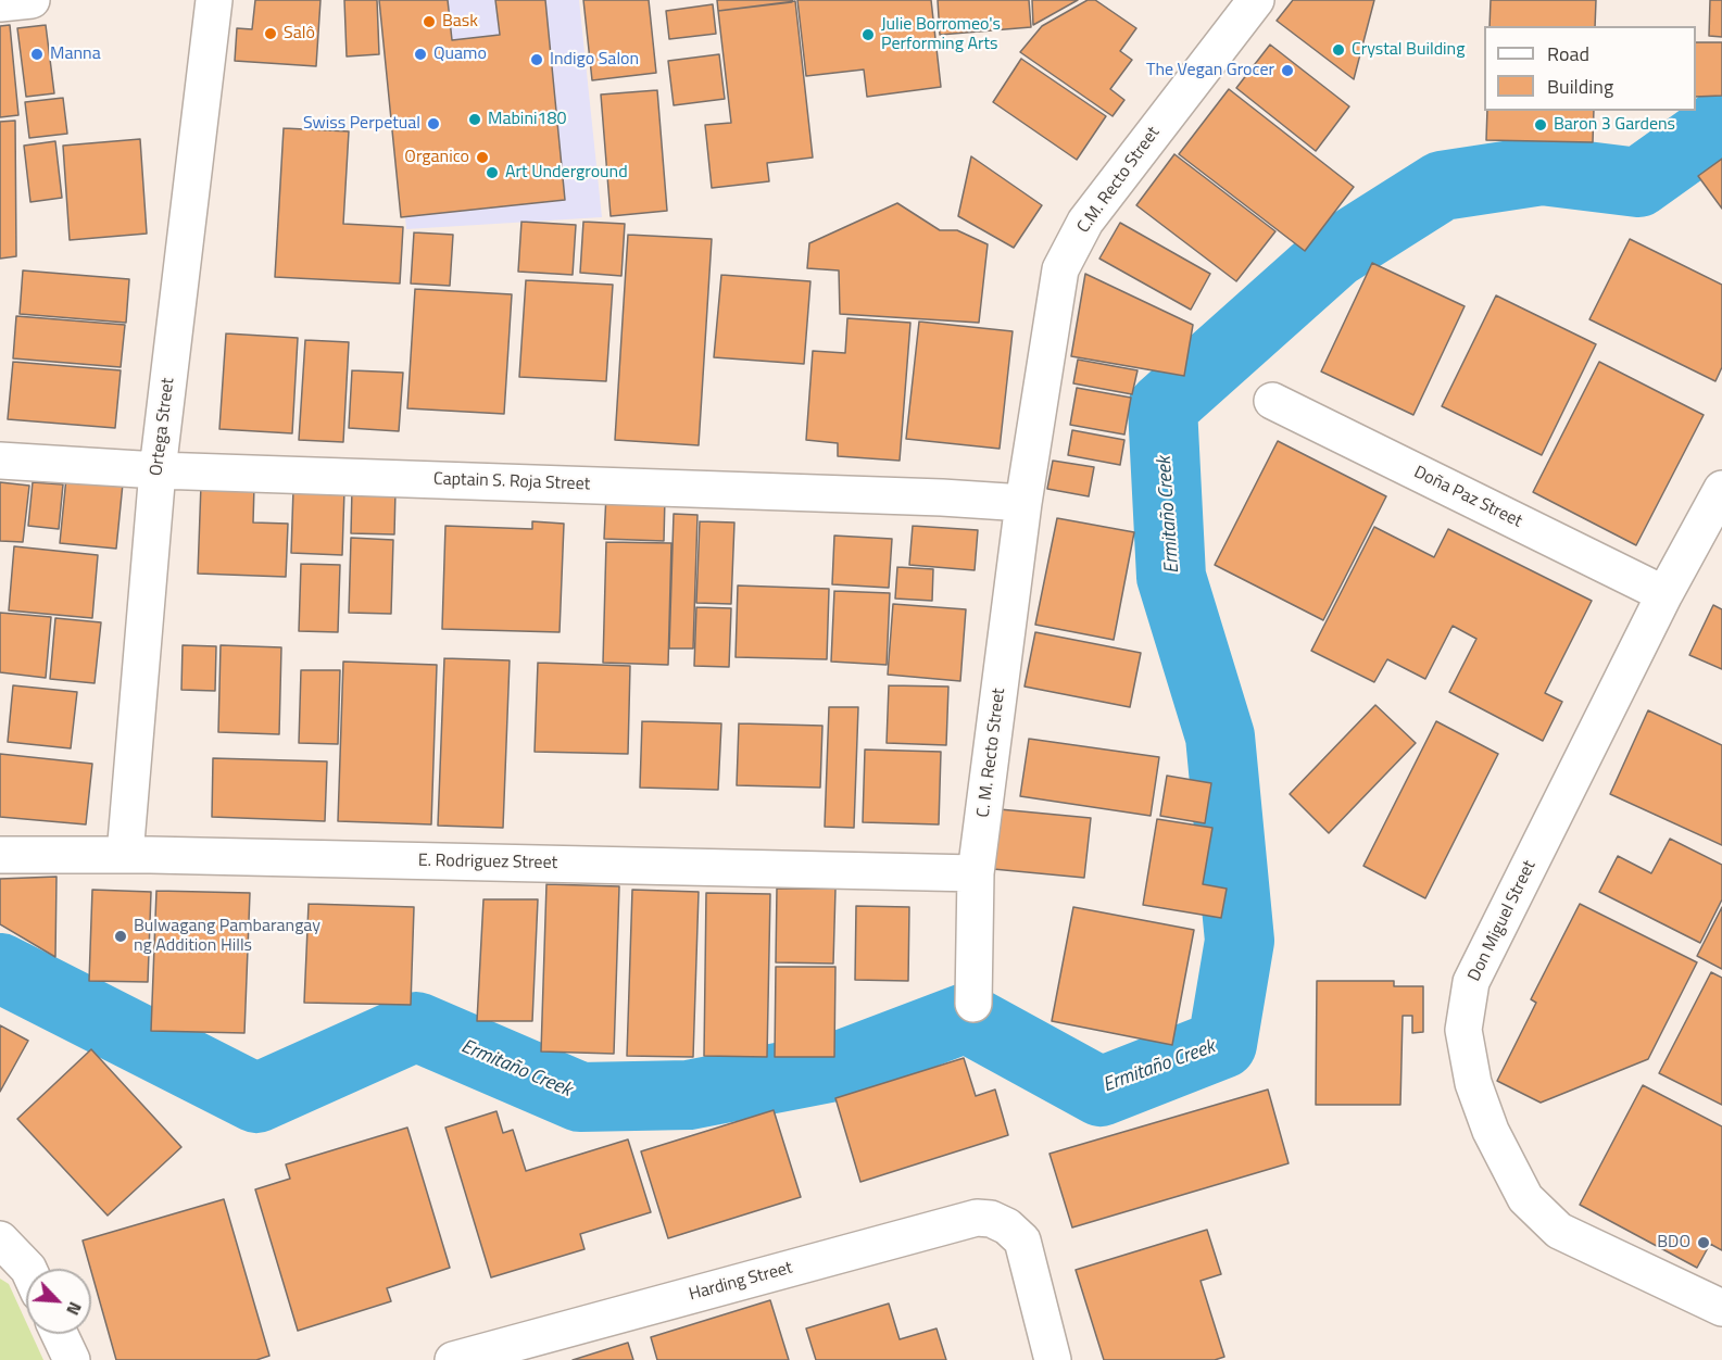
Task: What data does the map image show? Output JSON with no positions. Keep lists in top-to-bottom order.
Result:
{
  "streets": {
    "street": [
      "C.M. Recto Street",
      "Ortega Street",
      "Captain S. Roja Street",
      "Doña Paz Street",
      "C. M. Recto Street",
      "E. Rodriguez Street",
      "Don Miguel Street",
      "Harding Street"
    ]
  },
  "crossings": [
    ["C.M. Recto Street", "Captain S. Roja Street"],
    ["C.M. Recto Street", "C. M. Recto Street"],
    ["Ortega Street", "Captain S. Roja Street"],
    ["Ortega Street", "E. Rodriguez Street"],
    ["Captain S. Roja Street", "C. M. Recto Street"],
    ["Doña Paz Street", "Don Miguel Street"],
    ["C. M. Recto Street", "E. Rodriguez Street"]
  ],
  "water": ["Ermitaño Creek"],
  "places": [
    "Bask",
    "Salô",
    "Julie Borromeo's Performing Arts",
    "Crystal Building",
    "Manna",
    "Quamo",
    "Indigo Salon",
    "The Vegan Grocer",
    "Mabini180",
    "Swiss Perpetual",
    "Baron 3 Gardens",
    "Organico",
    "Art Underground",
    "Bulwagang Pambarangay ng Addition Hills",
    "BDO"
  ],
  "legend": ["Road", "Building"],
  "north": "bottom right"
}
